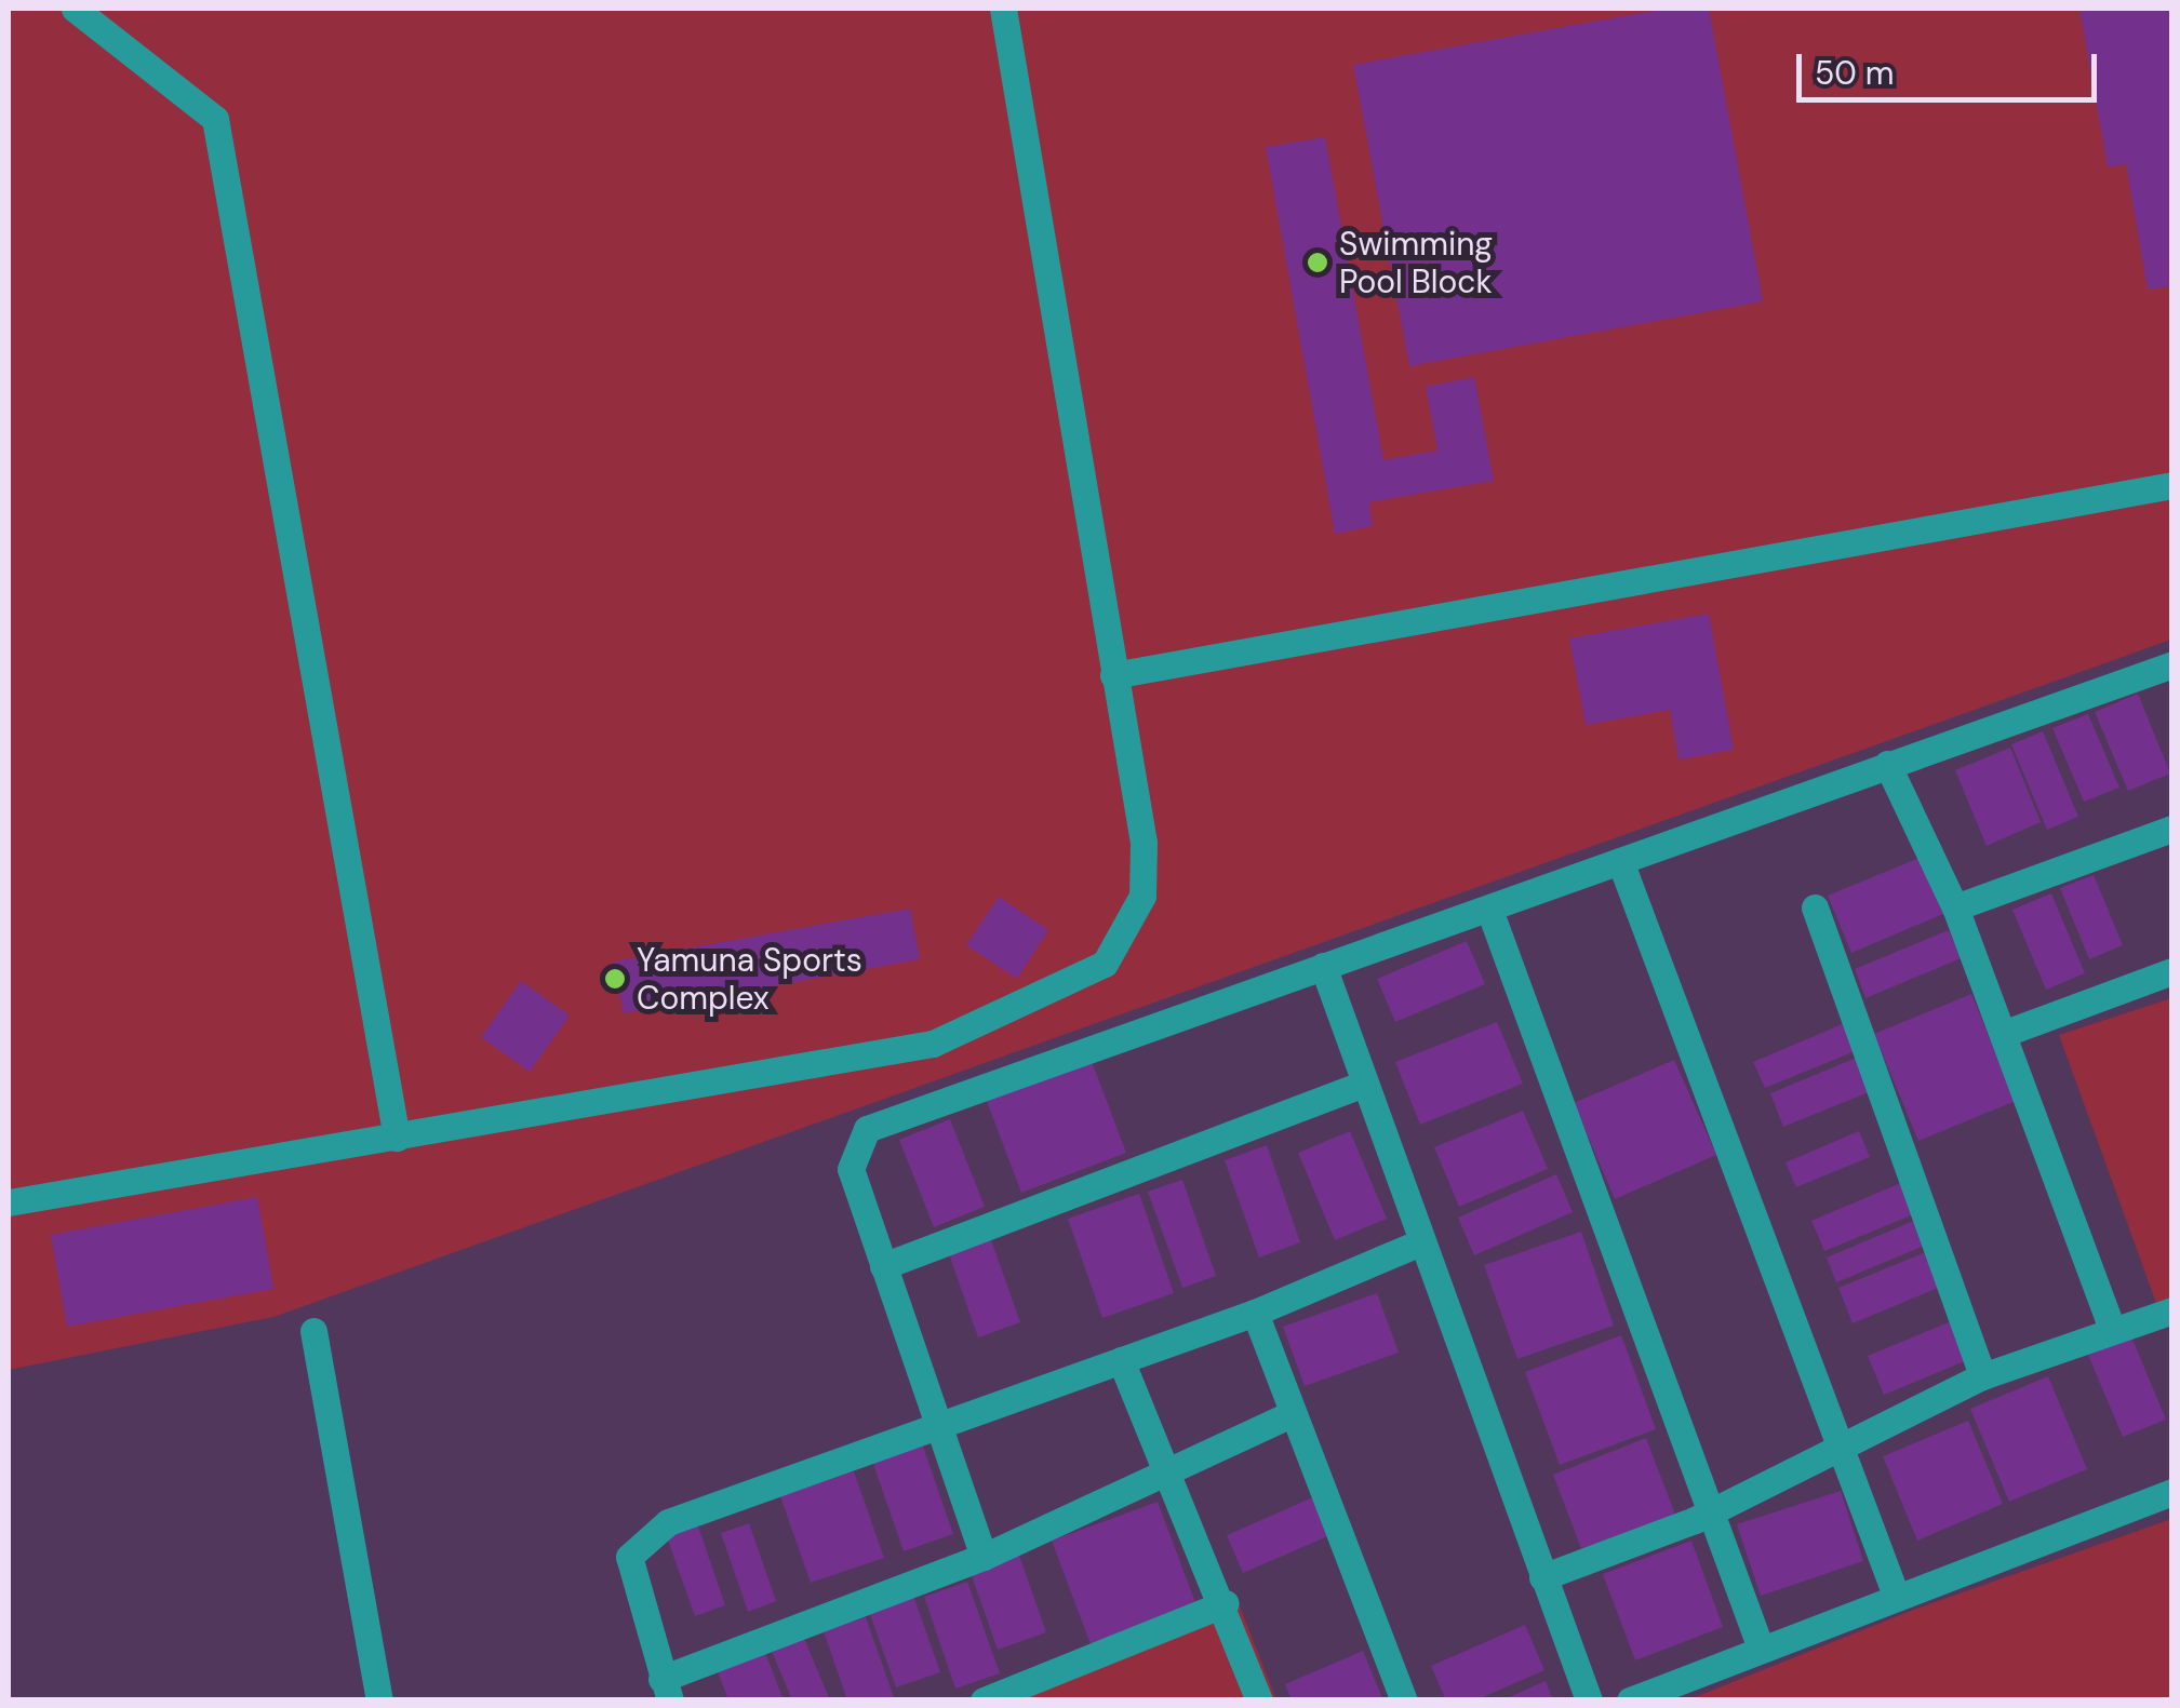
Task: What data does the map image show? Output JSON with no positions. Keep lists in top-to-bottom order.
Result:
{
  "places": ["Swimming Pool Block", "Yamuna Sports Complex"],
  "scale_bar": "50 m"
}
